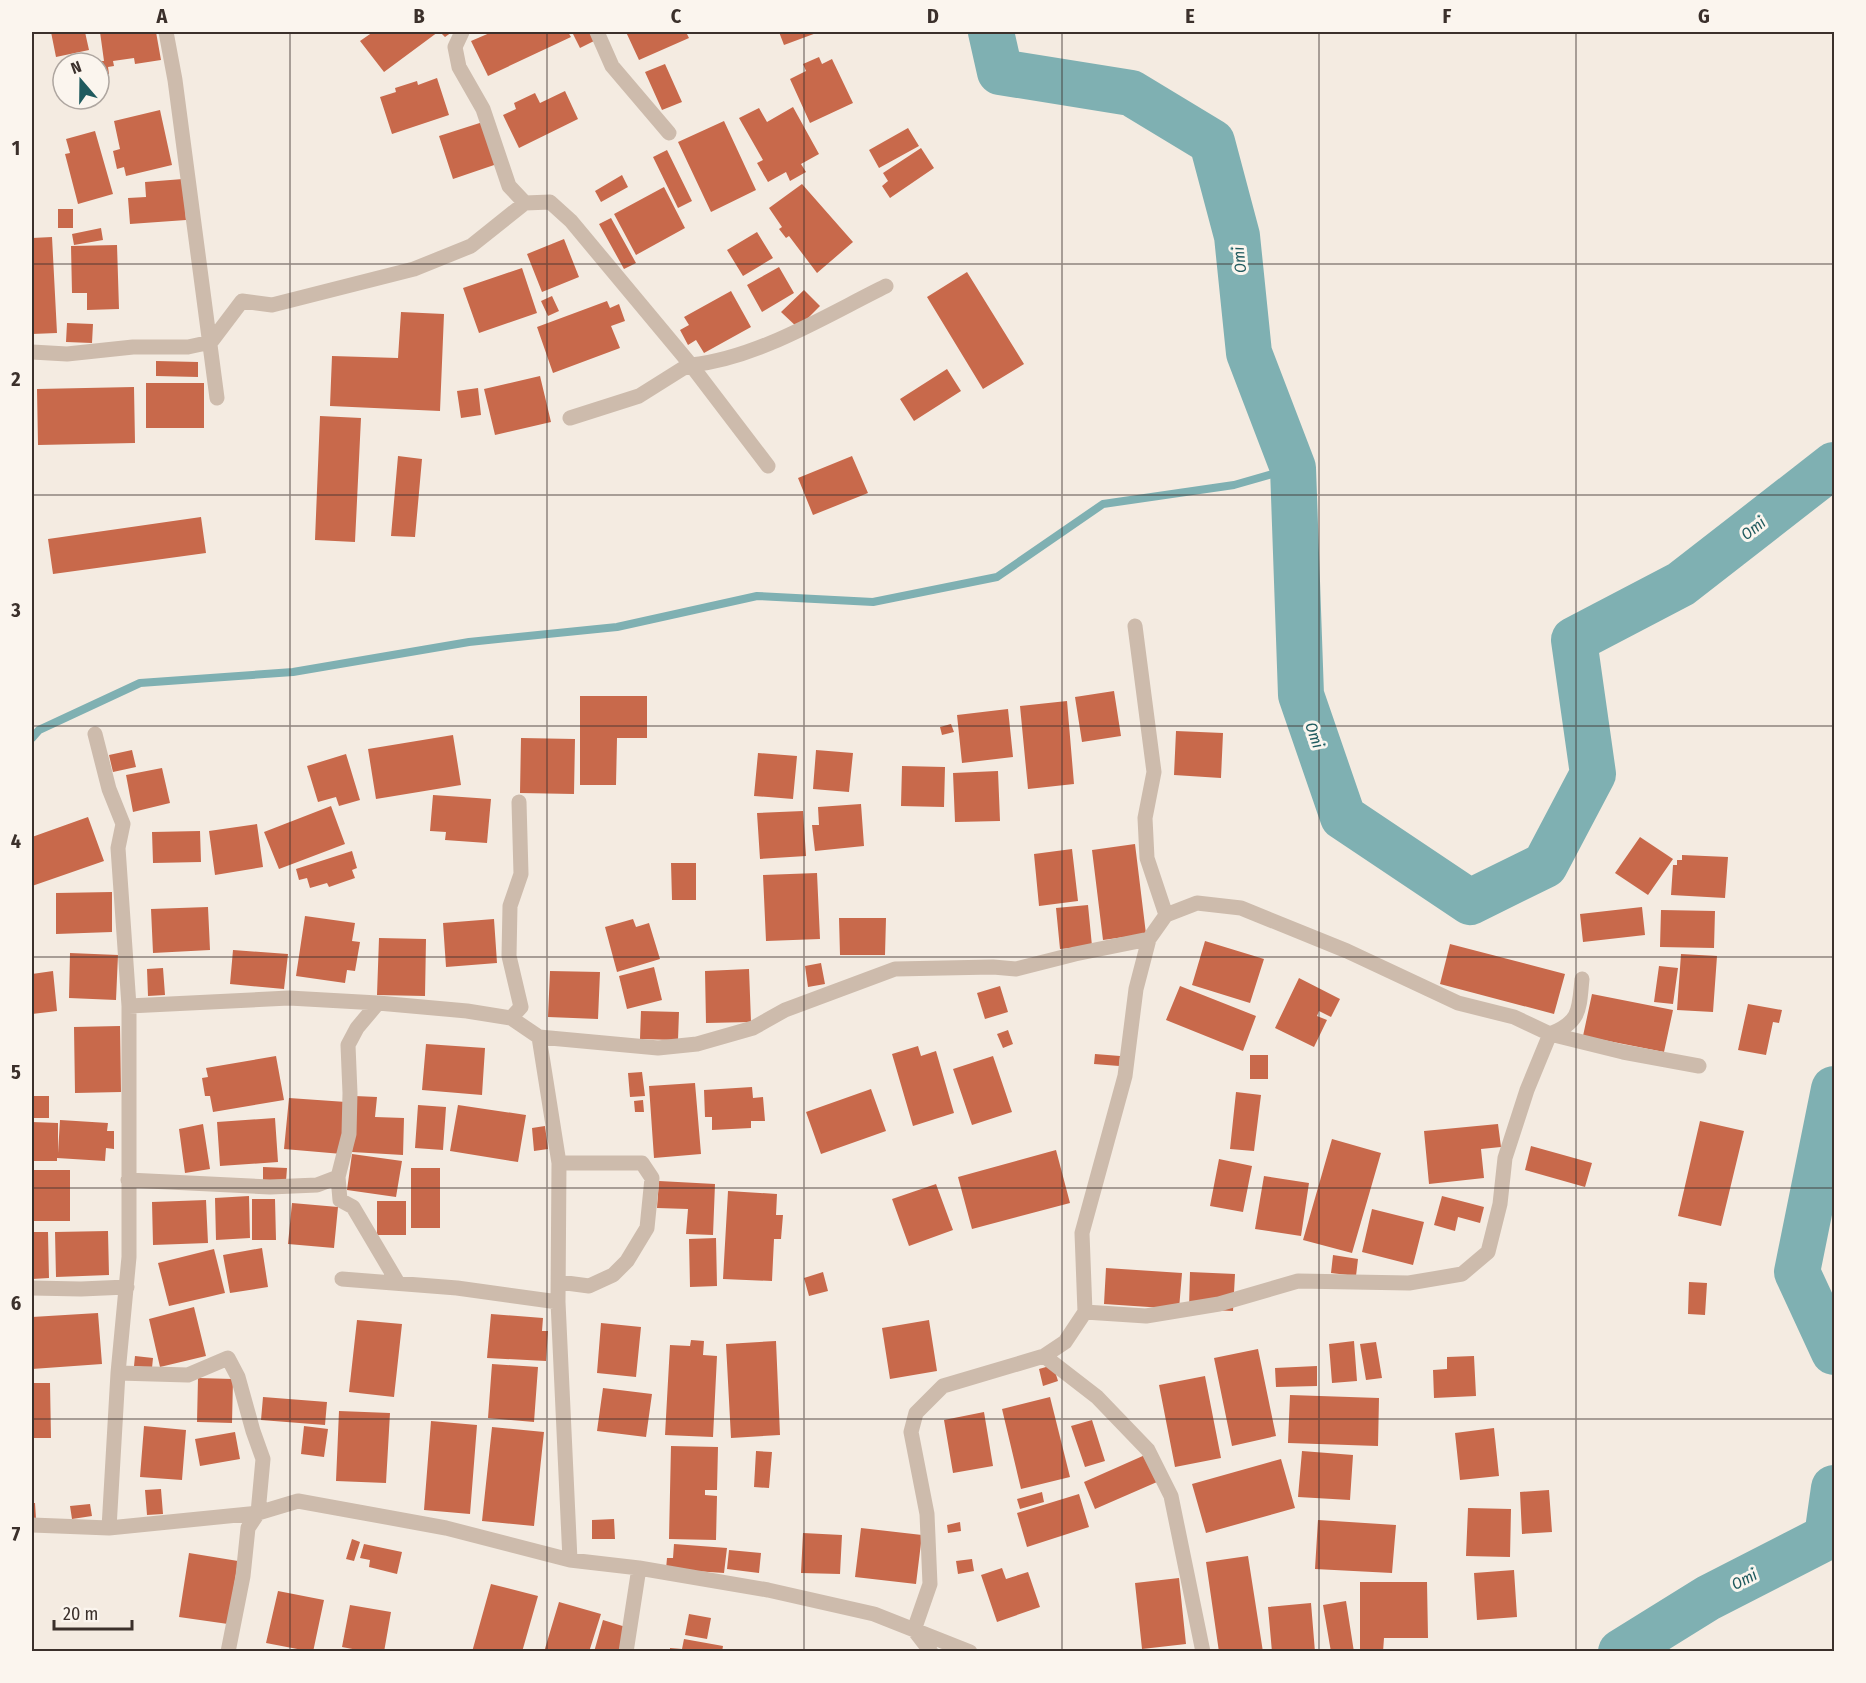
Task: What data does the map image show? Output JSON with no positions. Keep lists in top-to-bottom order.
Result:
{
  "water": ["Omi"],
  "scale_bar": "20 m",
  "north": "top",
  "grid": {
    "columns": [
      "A",
      "B",
      "C",
      "D",
      "E",
      "F",
      "G"
    ],
    "rows": [
      "1",
      "2",
      "3",
      "4",
      "5",
      "6",
      "7"
    ]
  }
}
